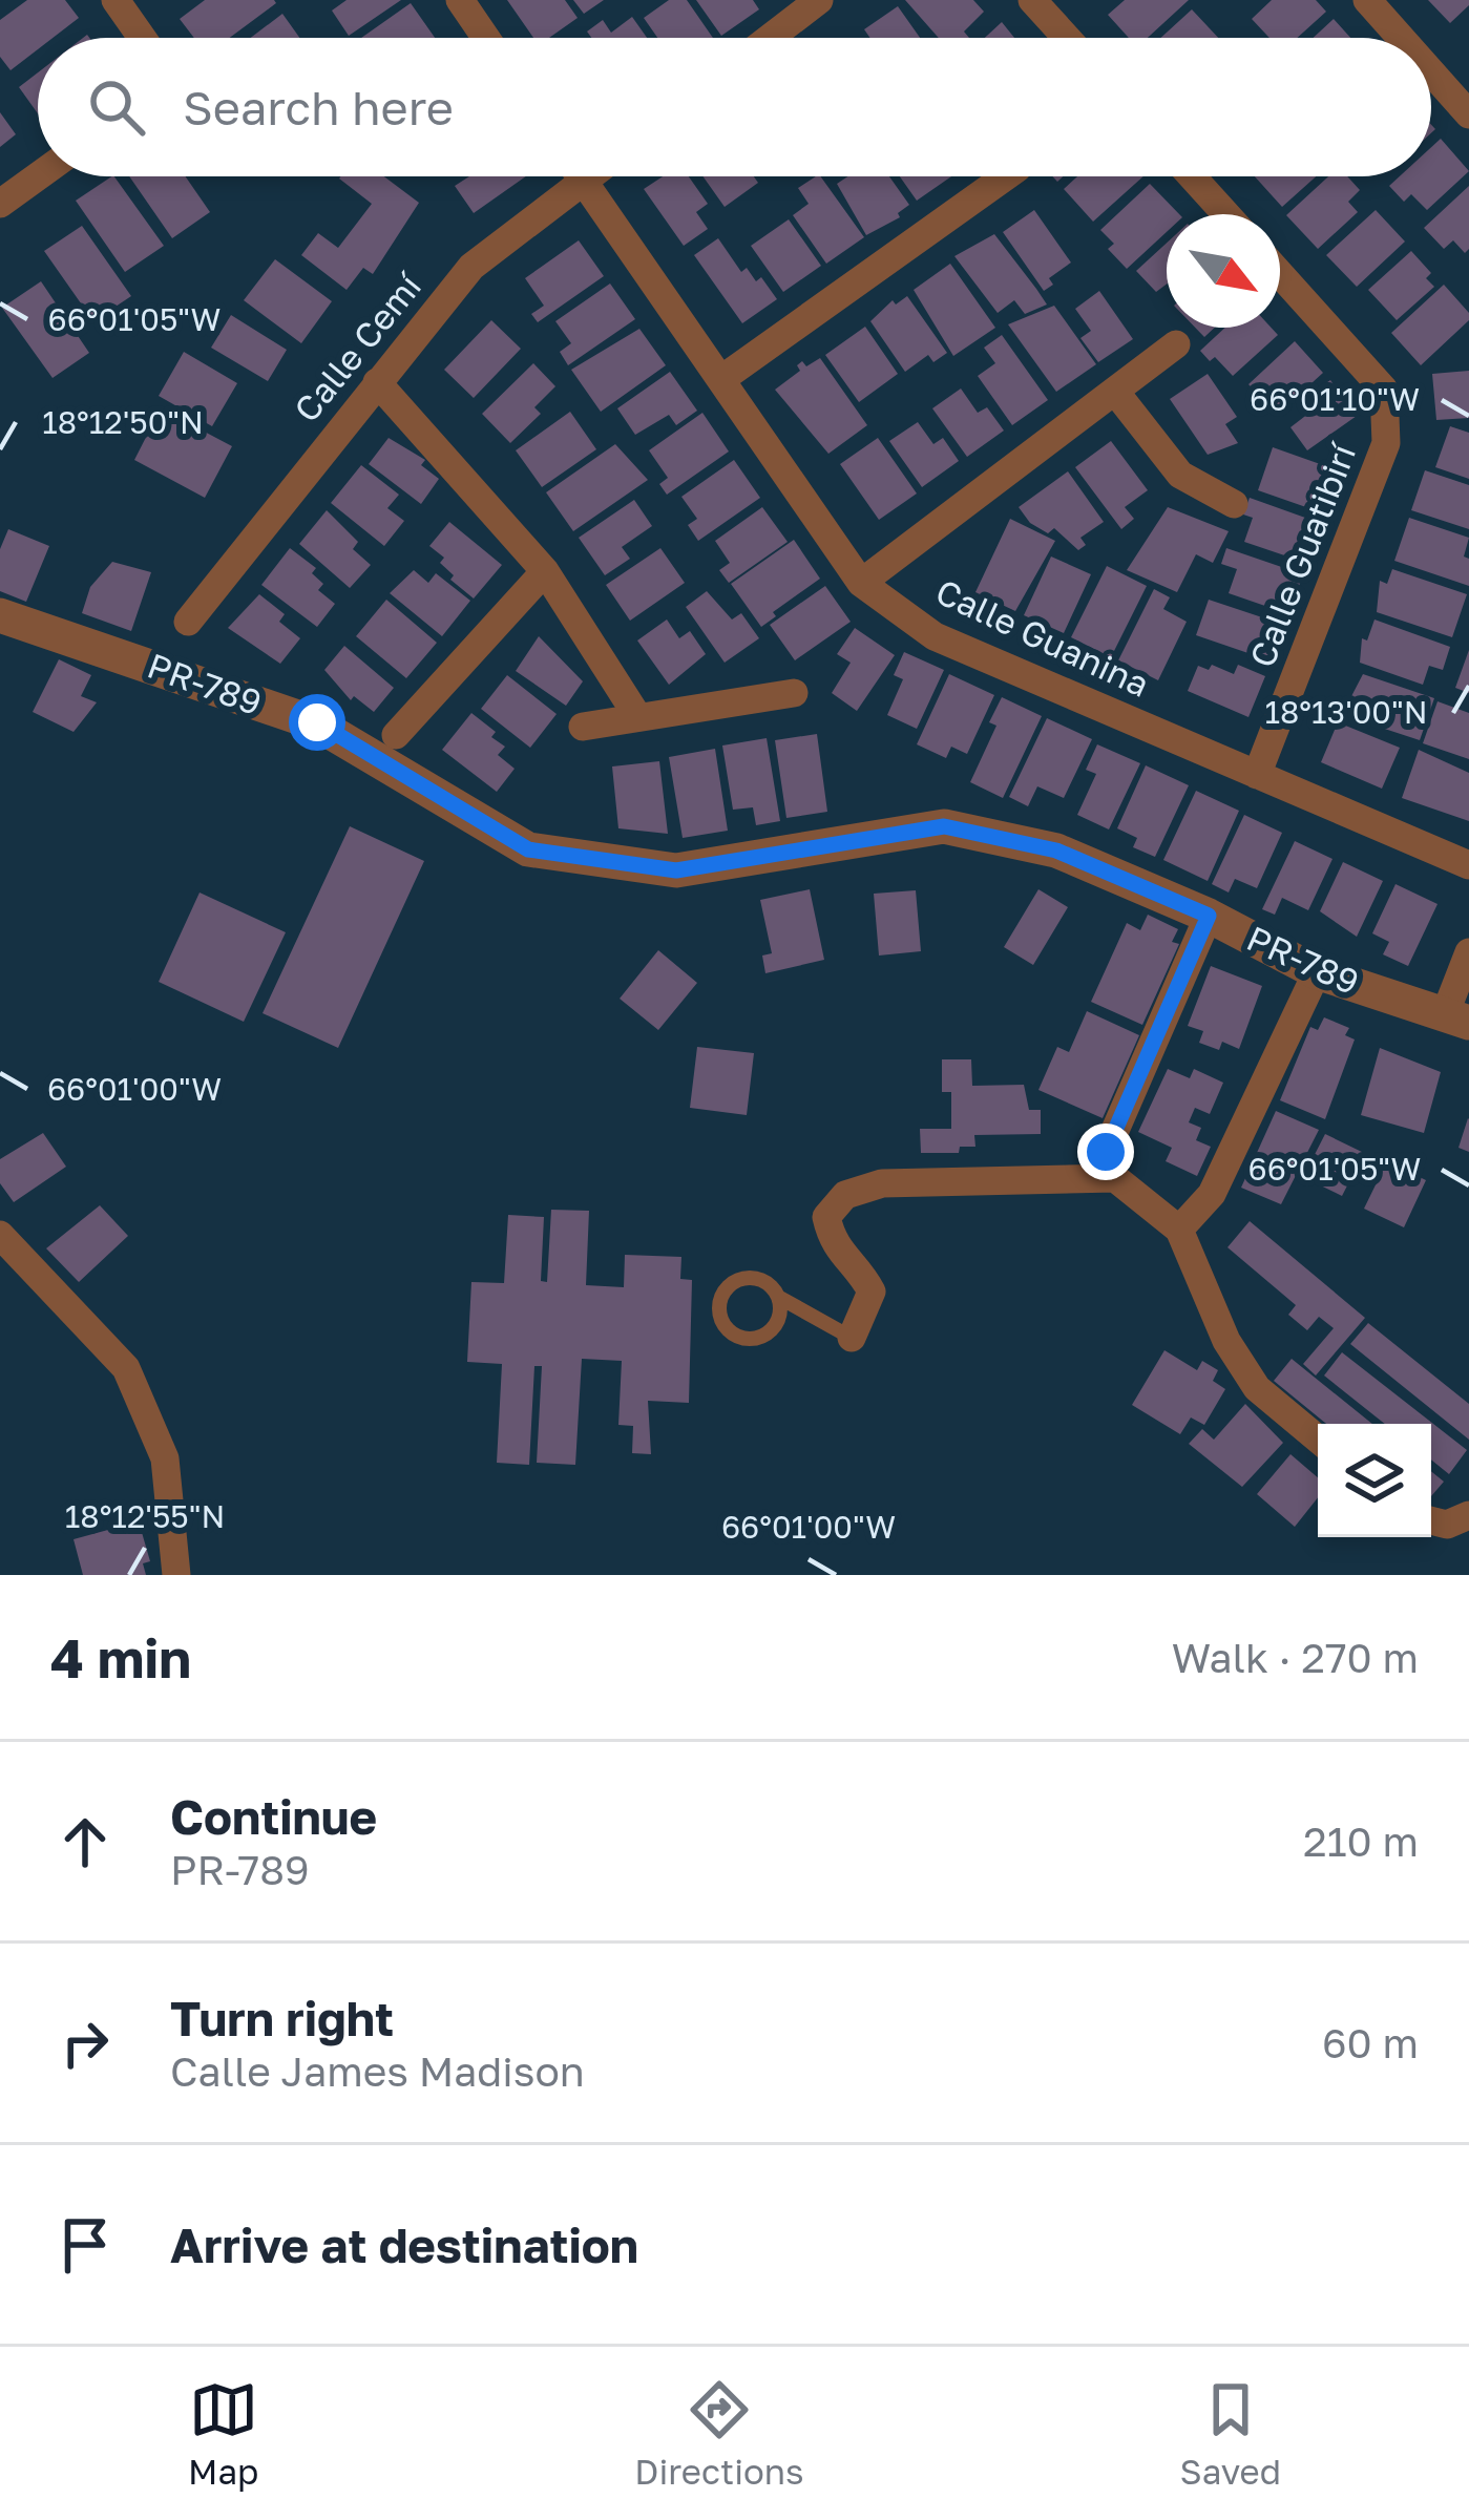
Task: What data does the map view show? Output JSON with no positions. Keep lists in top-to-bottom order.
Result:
{
  "streets": {
    "street": [
      "Calle Cemí",
      "Calle Guatibirí",
      "Calle Guanina",
      "PR-789"
    ]
  },
  "crossings": [
    ["Calle Cemí", "Calle Guanina"],
    ["Calle Guatibirí", "Calle Guanina"]
  ],
  "north": "bottom right",
  "page": {
    "search": "Search here",
    "heading": ["4 min", "Walk · 270 m"],
    "list": [
      ["Continue", "PR-789", "210 m"],
      ["Turn right", "Calle James Madison", "60 m"],
      "Arrive at destination"
    ],
    "nav": ["Map", "Directions", "Saved"]
  },
  "coordinates": [
    "66°01'05\"W",
    "66°01'10\"W",
    "18°12'50\"N",
    "18°13'00\"N",
    "66°01'00\"W",
    "18°12'55\"N"
  ]
}
